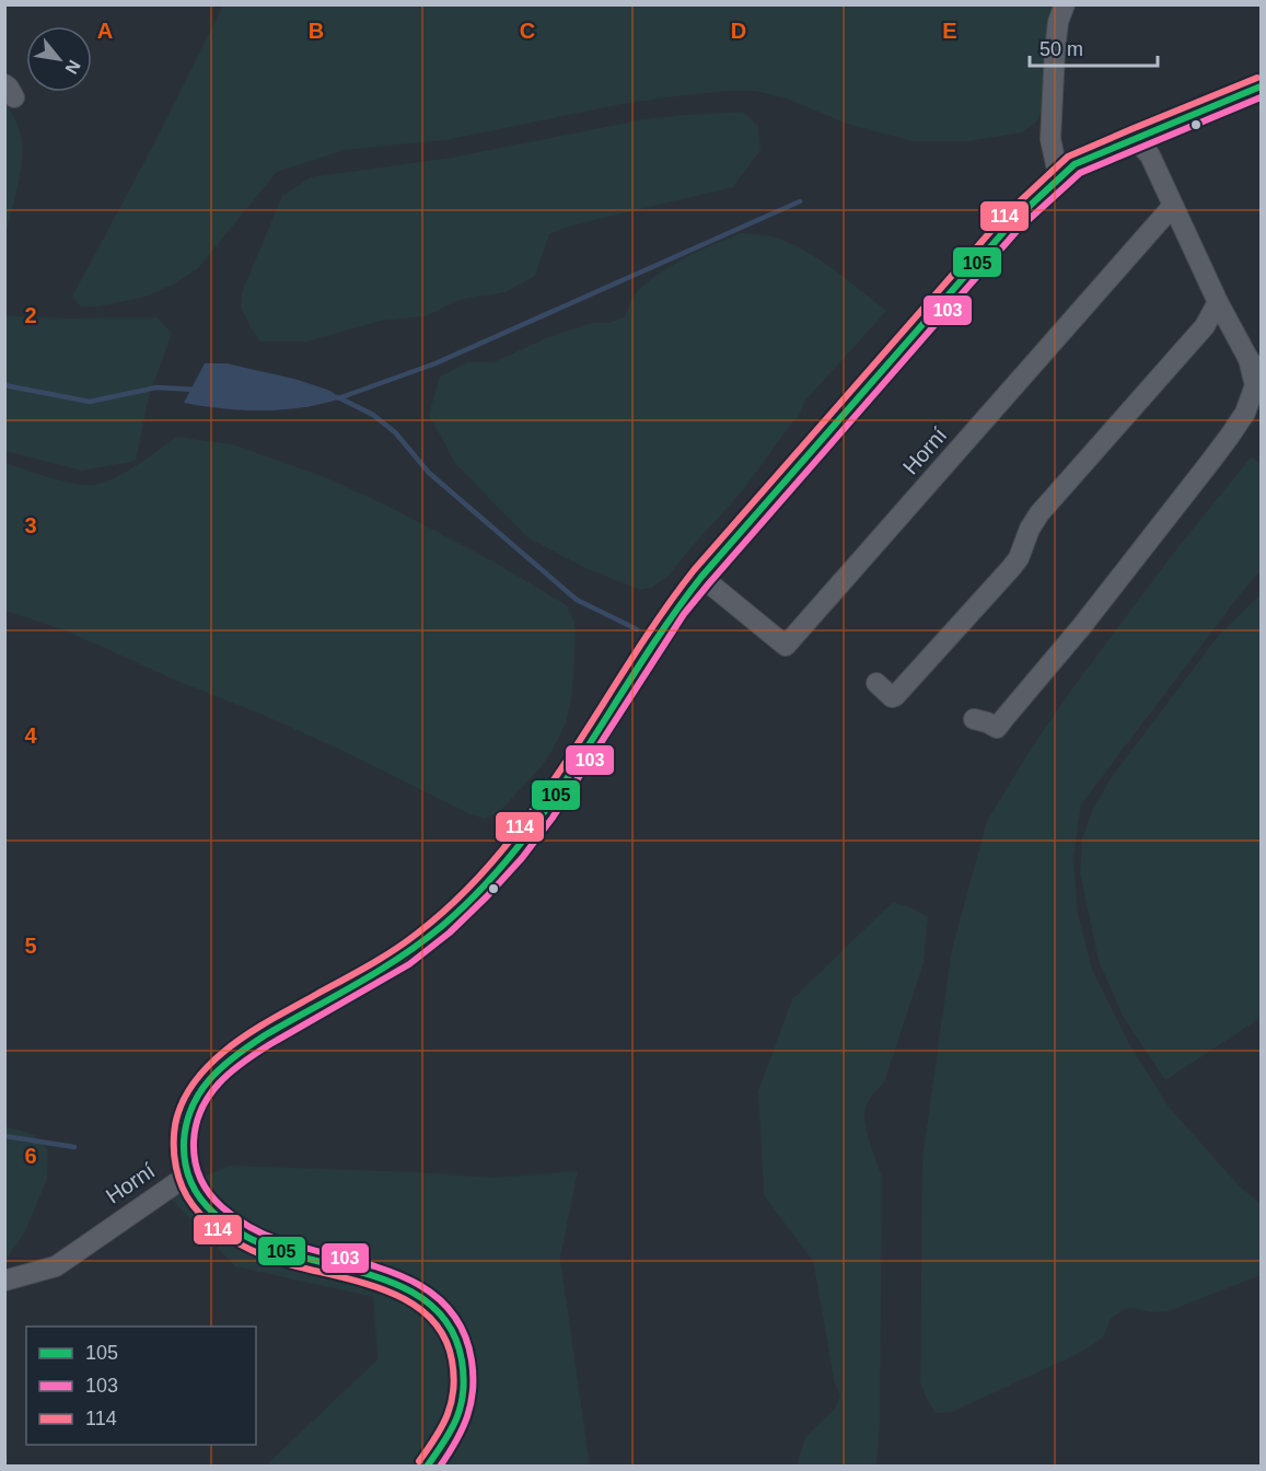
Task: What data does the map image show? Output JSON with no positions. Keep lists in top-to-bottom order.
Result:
{
  "streets": {
    "street": ["Horní"]
  },
  "lines": ["transit line 114", "transit line 105", "transit line 103"],
  "legend": ["105", "103", "114"],
  "scale_bar": "50 m",
  "north": "bottom right",
  "grid": {
    "columns": [
      "A",
      "B",
      "C",
      "D",
      "E"
    ],
    "rows": [
      "2",
      "3",
      "4",
      "5",
      "6"
    ]
  }
}
